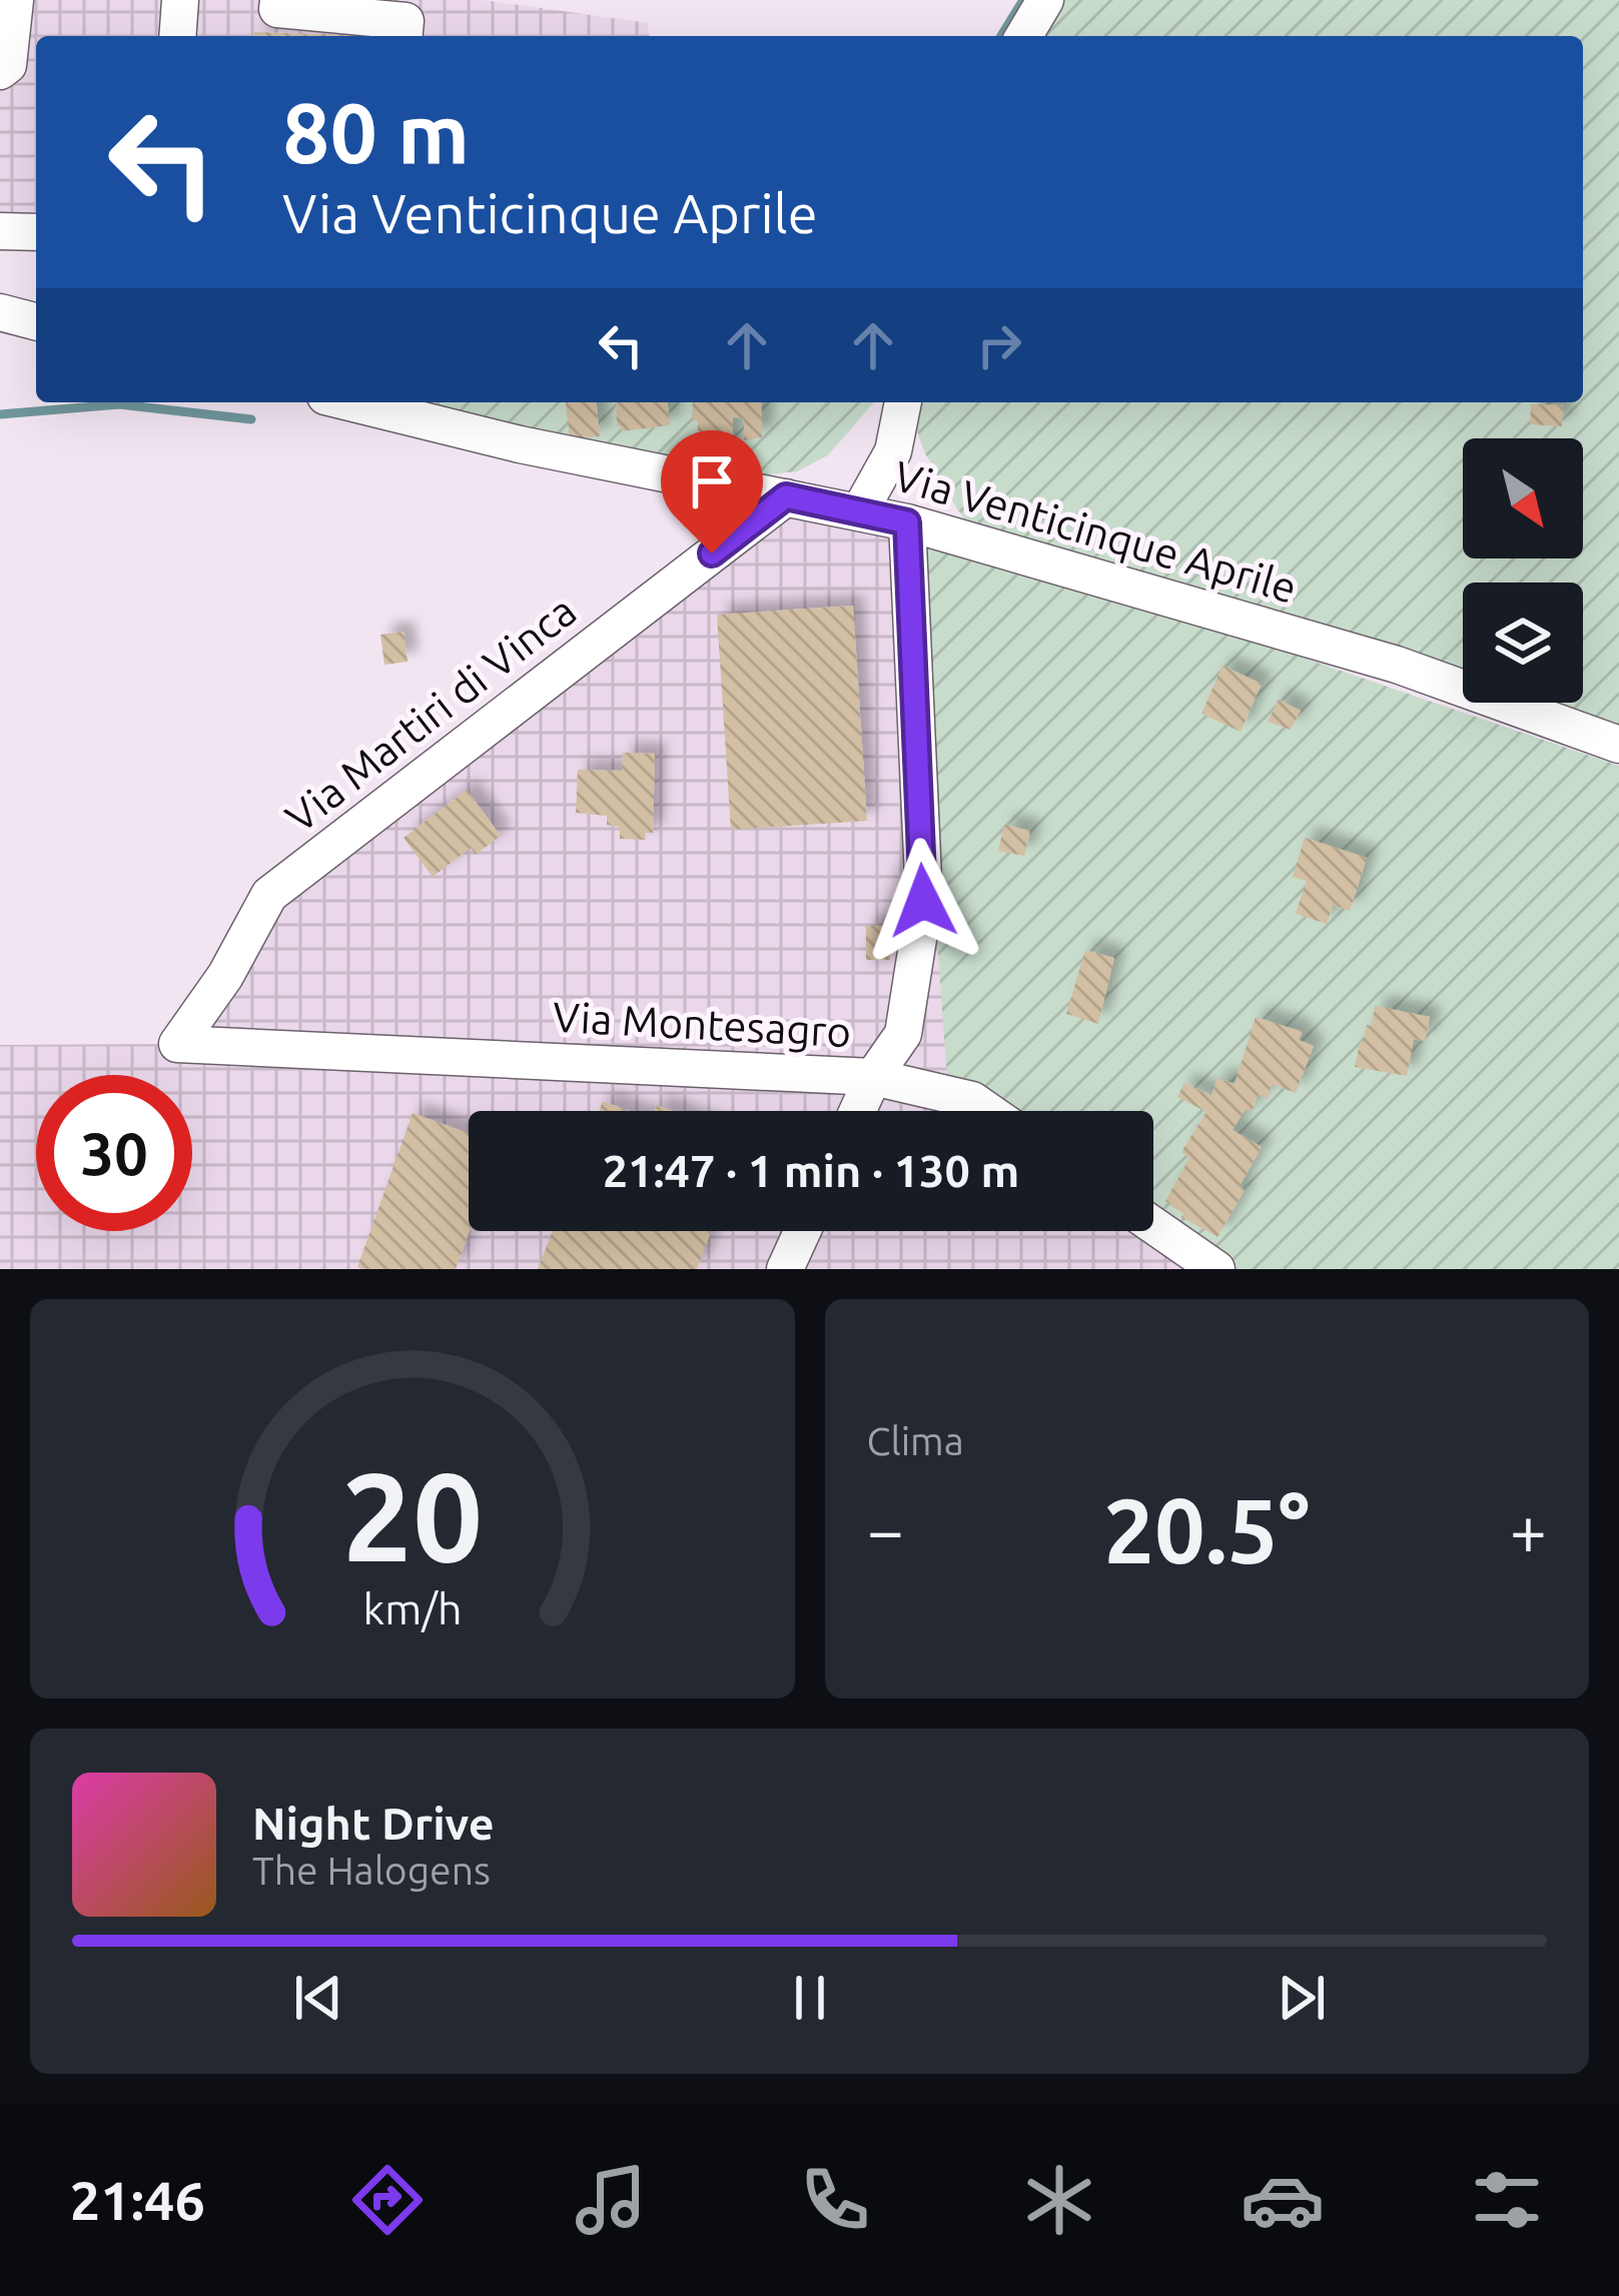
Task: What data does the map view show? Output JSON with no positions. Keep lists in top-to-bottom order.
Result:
{
  "streets": {
    "street": ["Via Venticinque Aprile", "Via Martiri di Vinca", "Via Montesagro"]
  },
  "crossings": [
    ["Via Venticinque Aprile", "Via Martiri di Vinca"],
    ["Via Venticinque Aprile", "Via Montesagro"],
    ["Via Martiri di Vinca", "Via Montesagro"]
  ],
  "north": "bottom right",
  "page": {
    "turn": ["80 m", "Via Venticinque Aprile"],
    "limit": "30",
    "trip": "21:47 · 1 min · 130 m",
    "tile": "Clima",
    "heat": ["−", "20.5°", "+"],
    "song": ["Night Drive", "The Halogens"],
    "tabs": "21:46",
    "gauge": ["20", "km/h"]
  }
}
